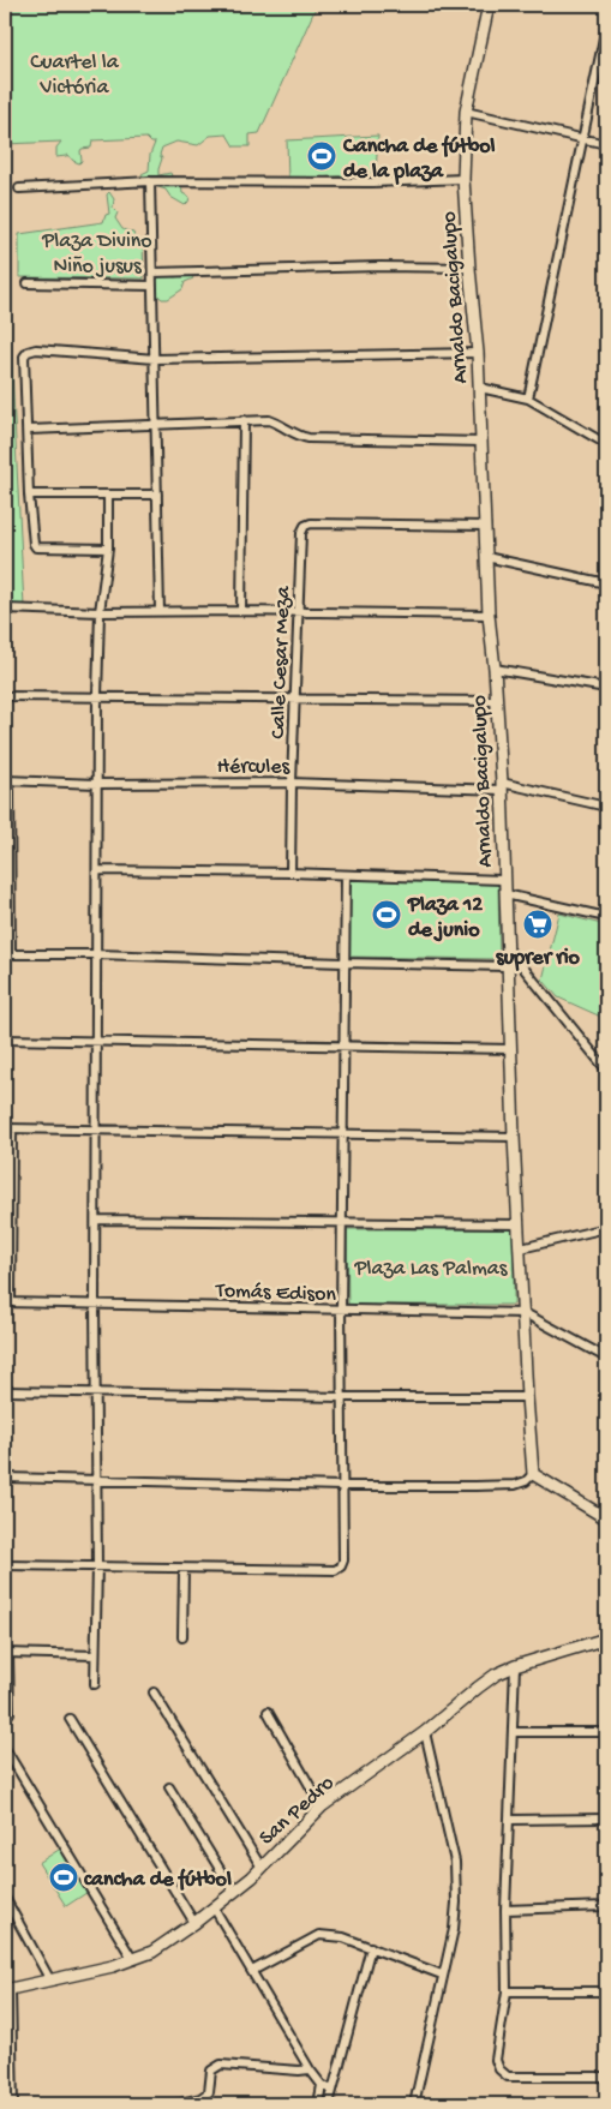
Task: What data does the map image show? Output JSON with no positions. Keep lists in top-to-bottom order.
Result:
{
  "streets": {
    "street": [
      "Arnaldo Bacigalupo",
      "Calle Cesar Meza",
      "Hércules",
      "Tomás Edison",
      "San Pedro"
    ]
  },
  "crossings": [
    ["Arnaldo Bacigalupo", "Calle Cesar Meza"],
    ["Arnaldo Bacigalupo", "Hércules"],
    ["Arnaldo Bacigalupo", "Tomás Edison"],
    ["Calle Cesar Meza", "Hércules"]
  ],
  "parks": ["Cuartel la Victória", "Plaza Divino Niño jusus", "Plaza Las Palmas"],
  "places": {
    "sports": ["Cancha de fútbol de la plaza", "Plaza 12 de junio", "cancha de fútbol"],
    "supermarket": ["suprer rio"]
  }
}
